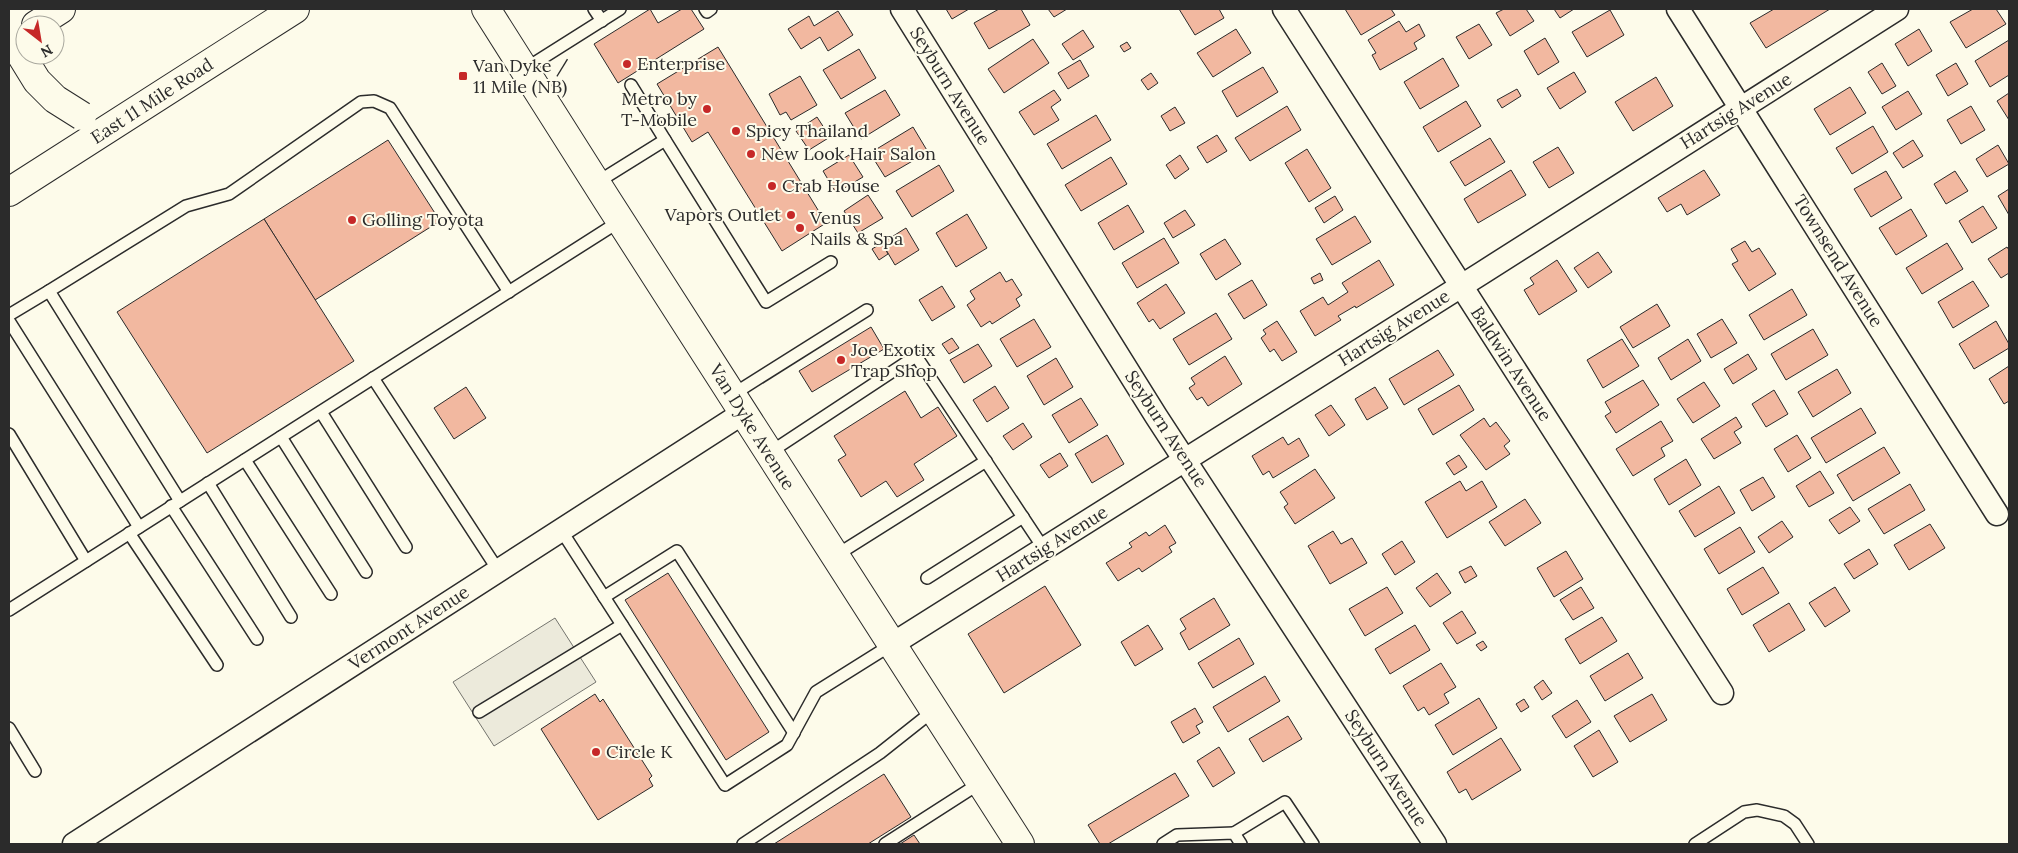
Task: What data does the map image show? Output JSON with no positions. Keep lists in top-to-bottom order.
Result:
{
  "streets": {
    "main road": ["East 11 Mile Road", "Van Dyke Avenue"],
    "street": [
      "Seyburn Avenue",
      "Hartsig Avenue",
      "Townsend Avenue",
      "Baldwin Avenue",
      "Vermont Avenue"
    ]
  },
  "crossings": [
    ["Seyburn Avenue", "Hartsig Avenue"],
    ["Hartsig Avenue", "Townsend Avenue"],
    ["Hartsig Avenue", "Baldwin Avenue"],
    ["Hartsig Avenue", "Van Dyke Avenue"],
    ["Van Dyke Avenue", "Vermont Avenue"]
  ],
  "places": {
    "other": [
      "Enterprise",
      "Metro by T-Mobile",
      "Spicy Thailand",
      "New Look Hair Salon",
      "Crab House",
      "Vapors Outlet",
      "Golling Toyota",
      "Venus Nails & Spa",
      "Joe Exotix Trap Shop",
      "Circle K"
    ],
    "transit": ["Van Dyke / 11 Mile (NB)"]
  },
  "north": "bottom right"
}
